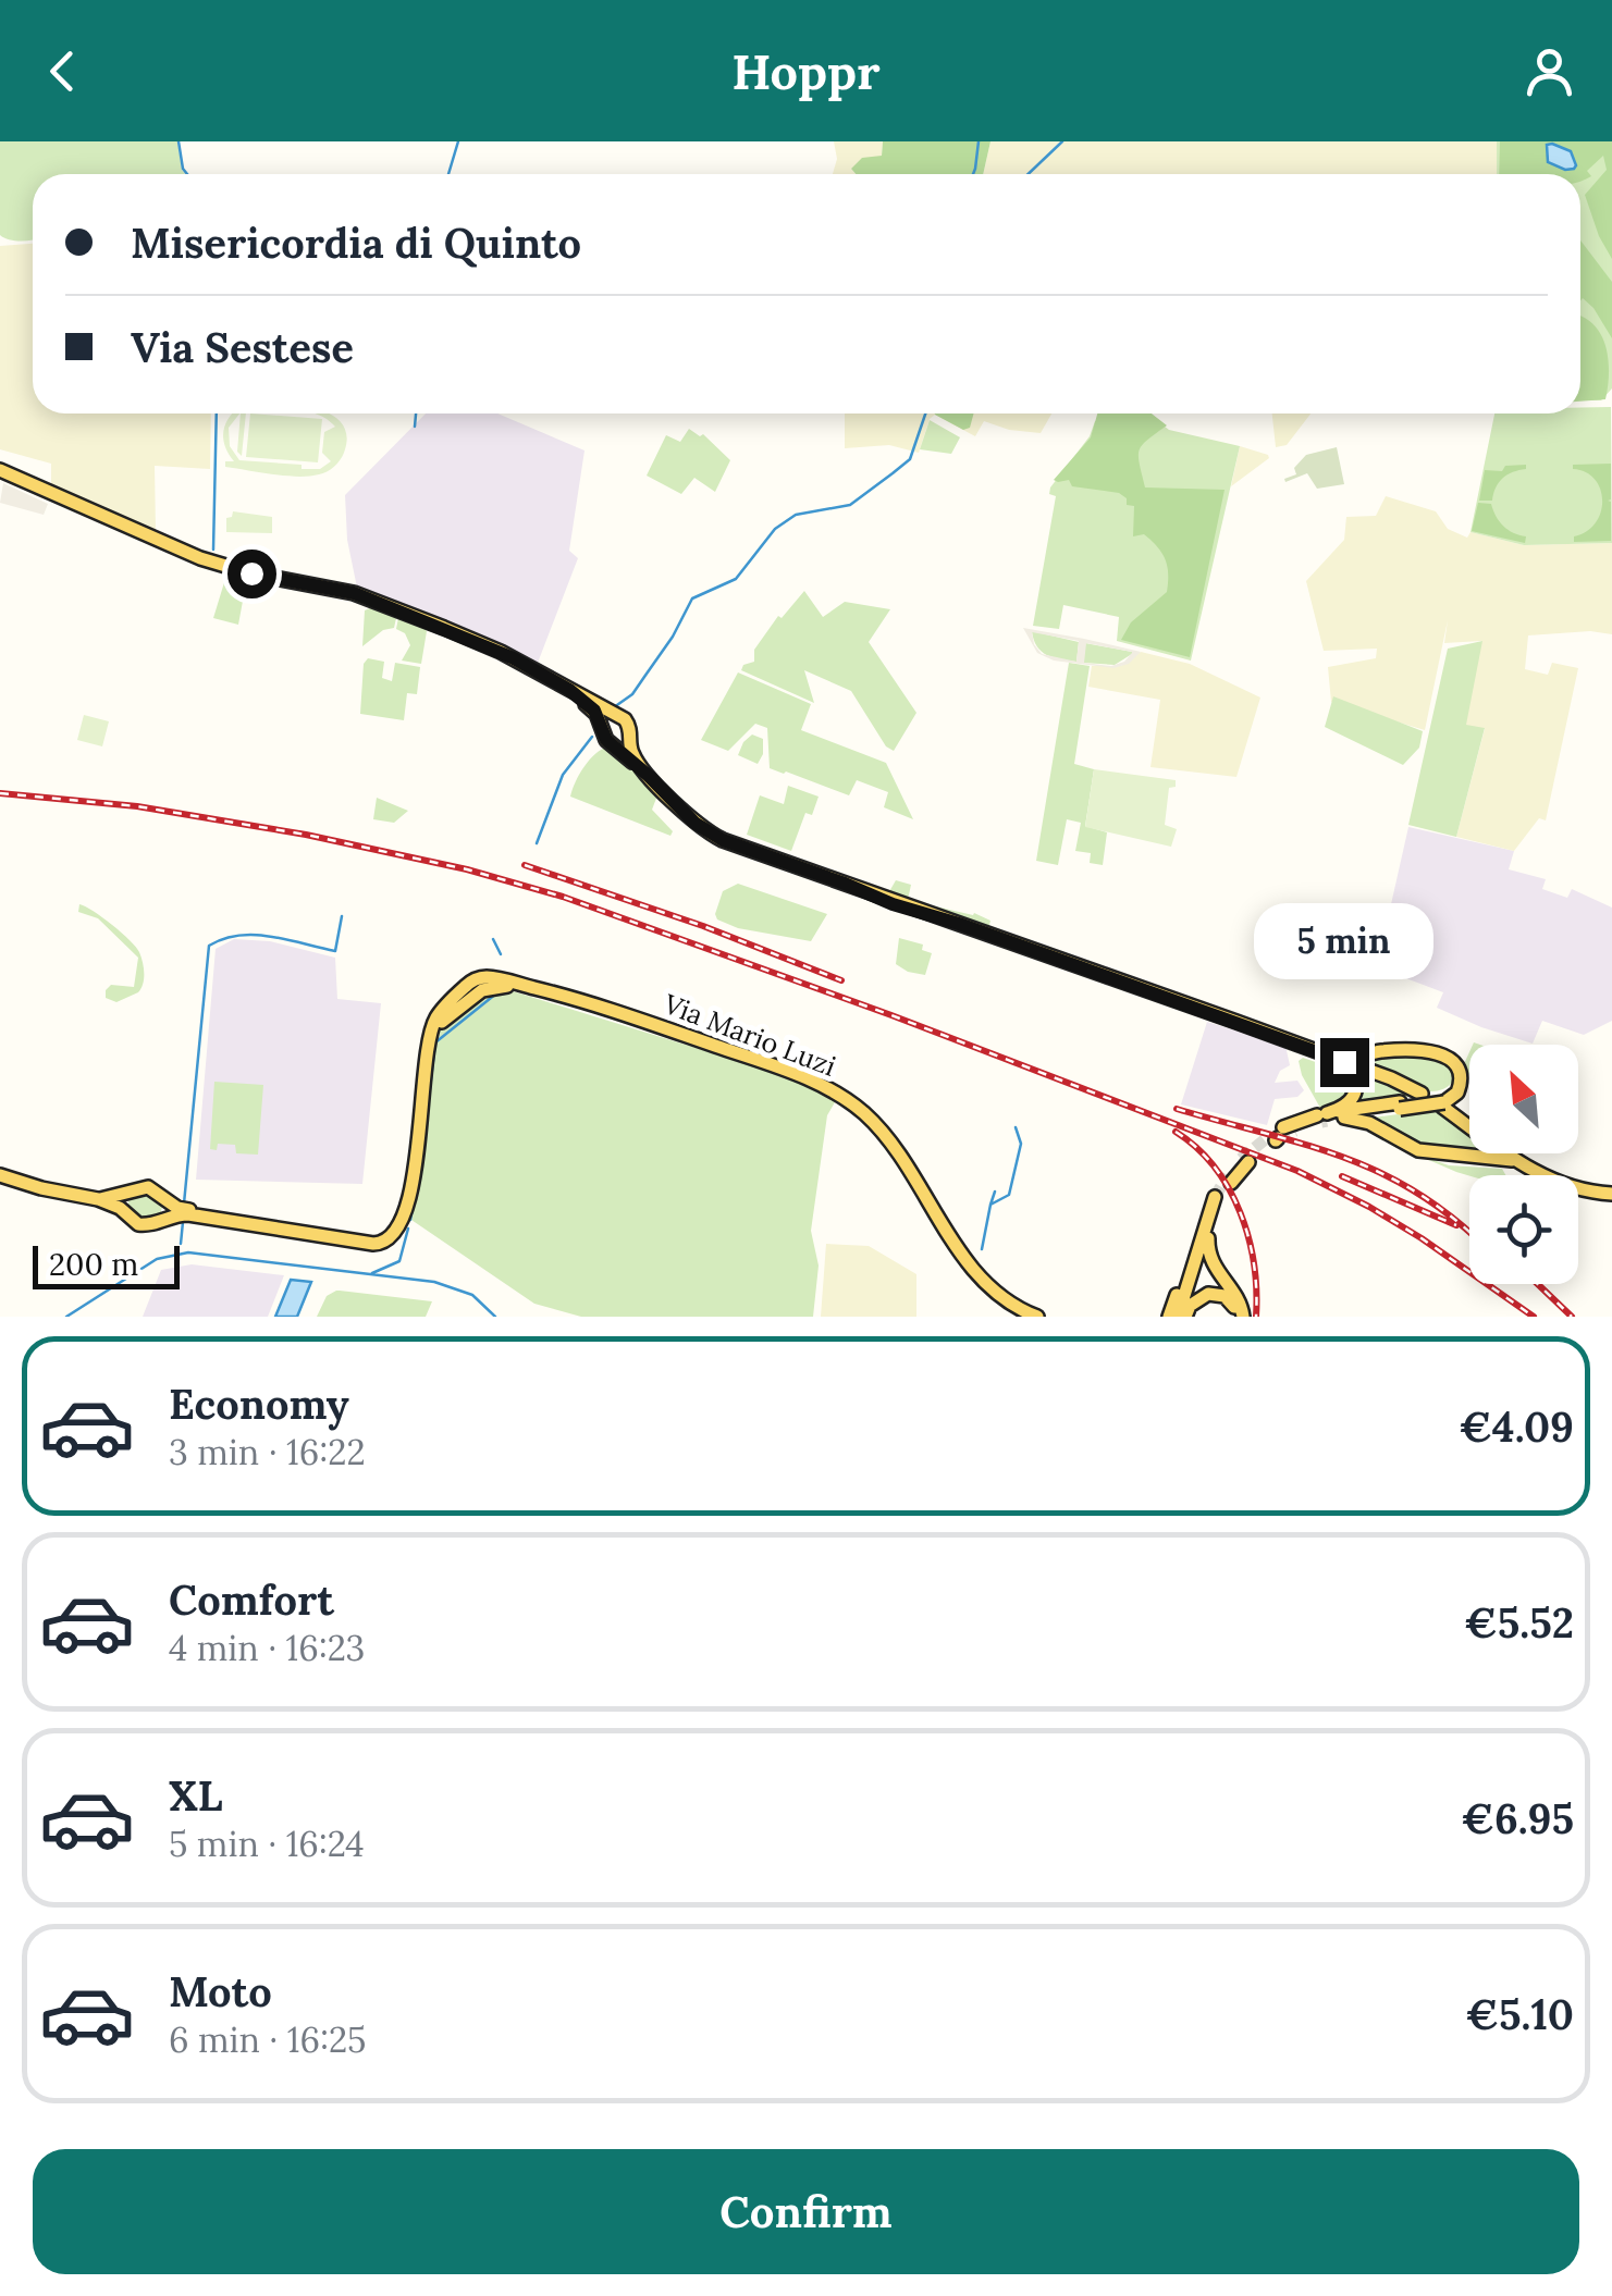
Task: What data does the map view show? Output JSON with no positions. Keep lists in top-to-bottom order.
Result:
{
  "streets": {
    "main road": ["Via Mario Luzi"]
  },
  "scale_bar": "200 m",
  "north": "top left",
  "page": {
    "header": "Hoppr",
    "banner": ["Misericordia di Quinto", "Via Sestese"],
    "bubble": "5 min",
    "scale": "200 m",
    "list": [
      {
        "name": "Economy",
        "note": "3 min · 16:22",
        "value": "€4.09"
      },
      {
        "name": "Comfort",
        "note": "4 min · 16:23",
        "value": "€5.52"
      },
      {
        "name": "XL",
        "note": "5 min · 16:24",
        "value": "€6.95"
      },
      {
        "name": "Moto",
        "note": "6 min · 16:25",
        "value": "€5.10"
      }
    ],
    "buttons": "Confirm"
  }
}
